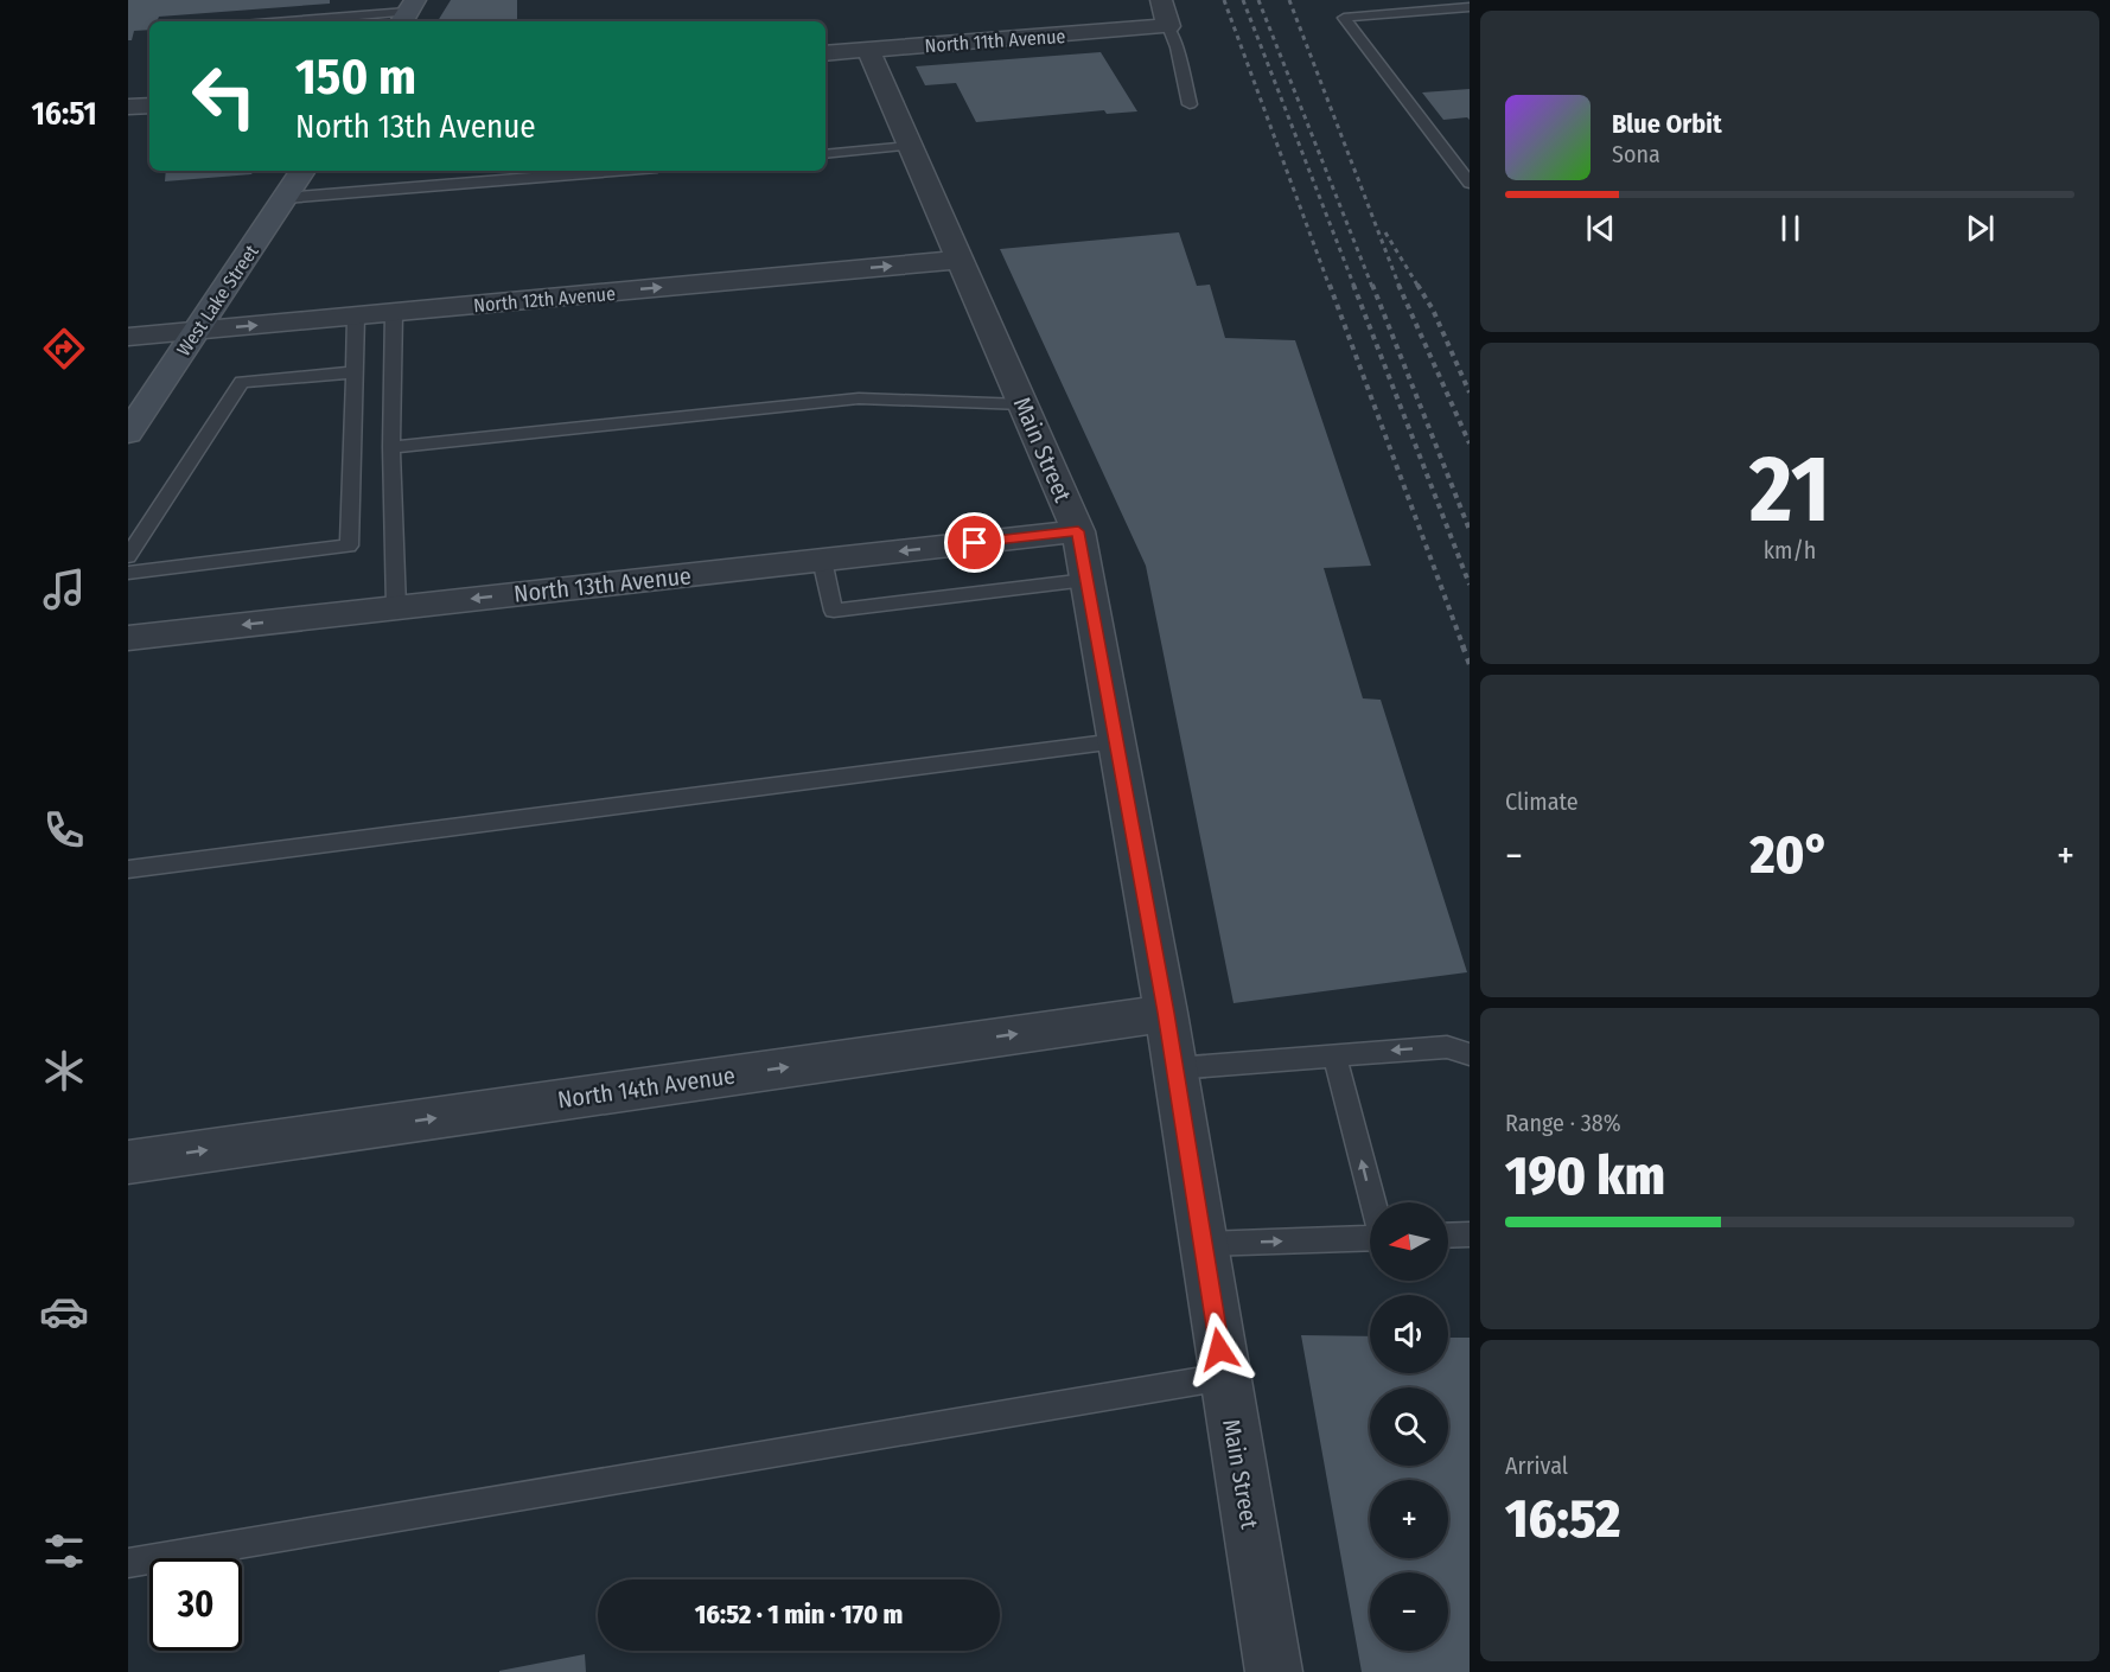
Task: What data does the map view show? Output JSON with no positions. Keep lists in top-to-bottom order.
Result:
{
  "streets": {
    "main road": ["West Lake Street"],
    "street": [
      "North 11th Avenue",
      "North 12th Avenue",
      "Main Street",
      "North 13th Avenue",
      "North 14th Avenue"
    ]
  },
  "crossings": [
    ["North 11th Avenue", "Main Street"],
    ["North 12th Avenue", "West Lake Street"],
    ["North 12th Avenue", "Main Street"],
    ["Main Street", "North 13th Avenue"],
    ["Main Street", "North 14th Avenue"]
  ],
  "one_way": ["North 12th Avenue", "North 13th Avenue", "North 14th Avenue"],
  "north": "left",
  "page": {
    "tabs": "16:51",
    "turn": ["150 m", "North 13th Avenue"],
    "song": ["Blue Orbit", "Sona"],
    "tile": [
      ["21", "km/h"],
      "Climate",
      ["Range · 38%", "190 km"],
      ["Arrival", "16:52"]
    ],
    "heat": ["−", "20°", "+"],
    "map_buttons": ["+", "−"],
    "limit": "30",
    "trip": "16:52 · 1 min · 170 m"
  }
}
